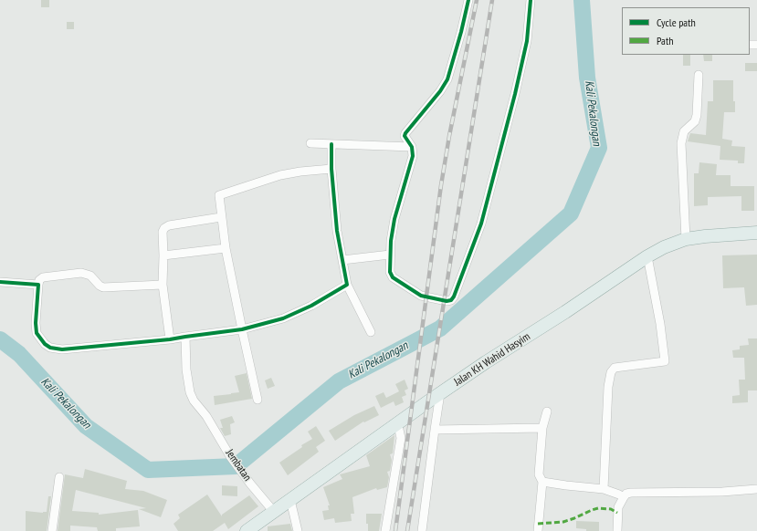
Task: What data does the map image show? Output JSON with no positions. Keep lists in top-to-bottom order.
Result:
{
  "streets": {
    "main road": ["Jalan KH Wahid Hasyim"],
    "street": ["Jembatan"]
  },
  "crossings": [
    ["Jalan KH Wahid Hasyim", "Jembatan"]
  ],
  "water": ["Kali Pekalongan"],
  "legend": ["Cycle path", "Path"]
}
